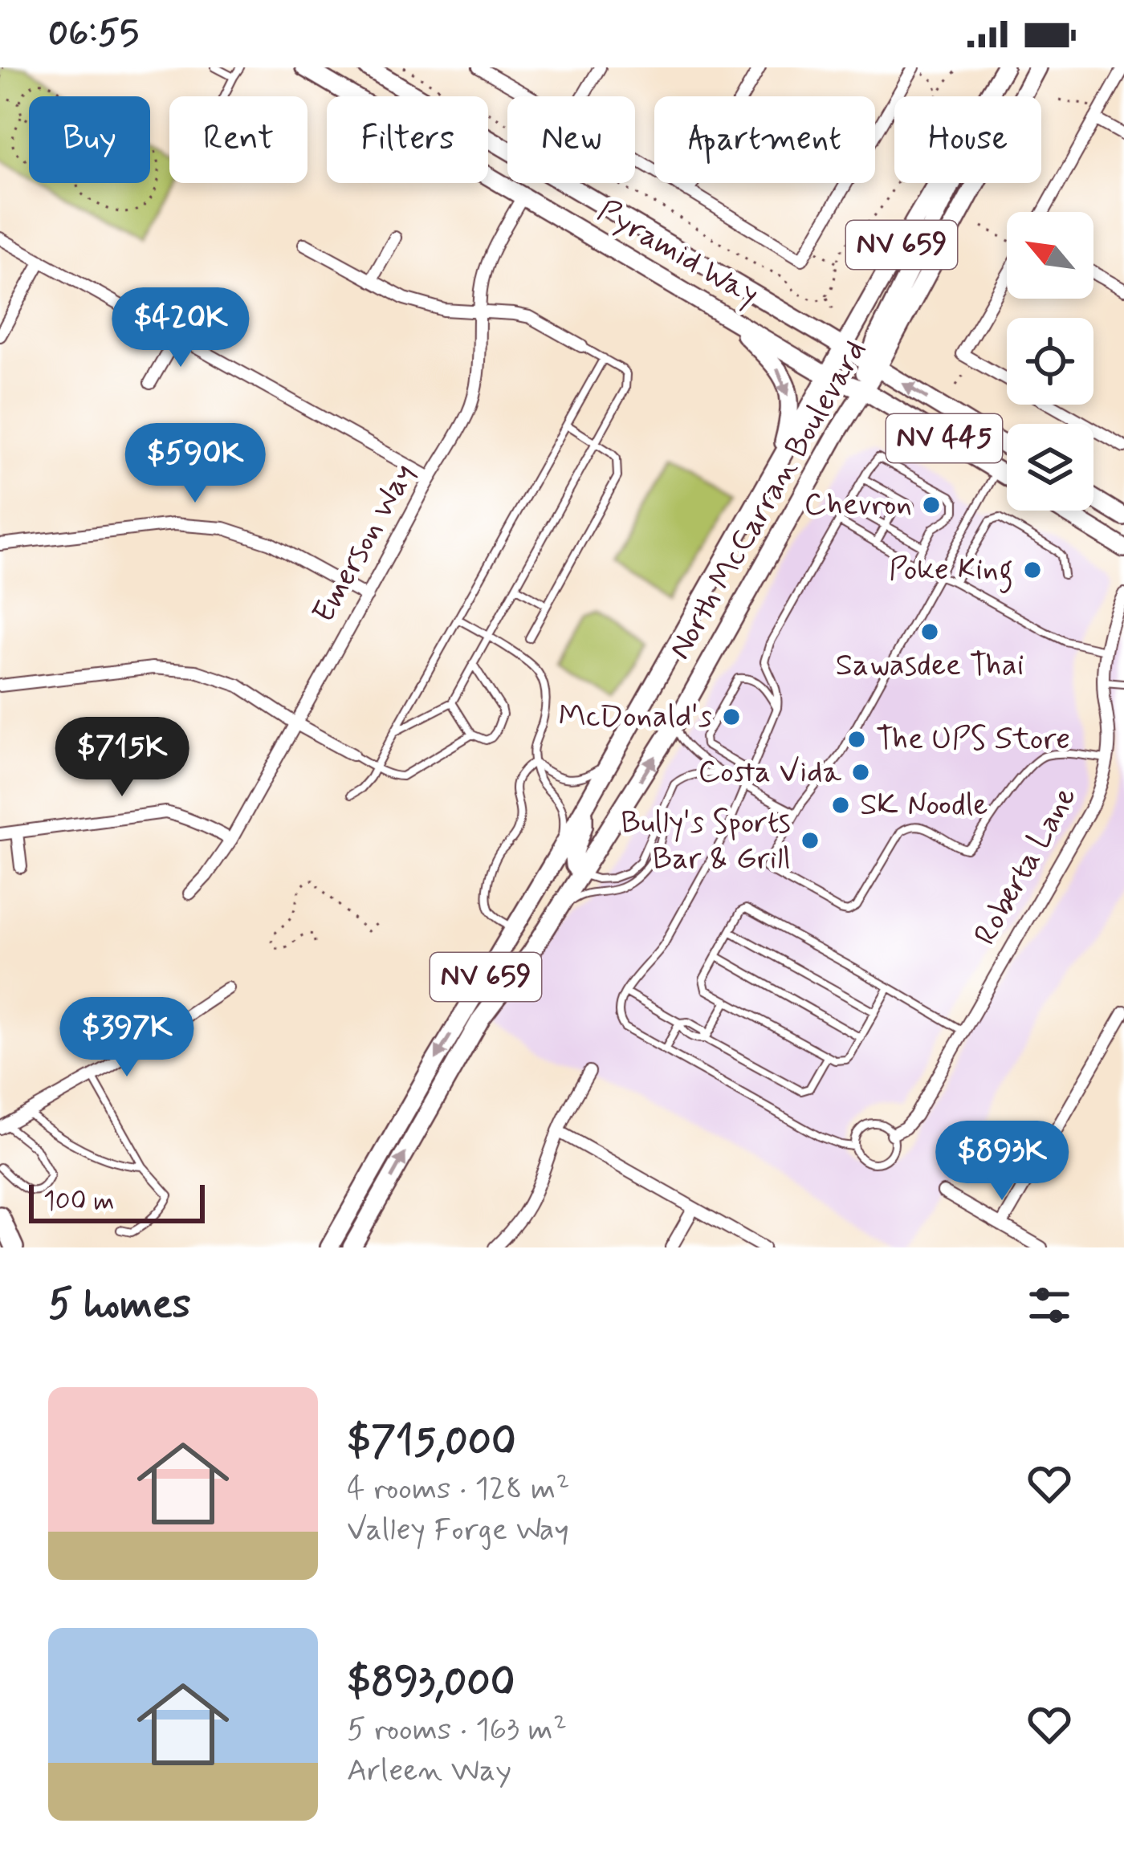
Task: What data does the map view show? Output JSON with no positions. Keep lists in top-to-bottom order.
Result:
{
  "streets": {
    "main road": [
      "NV 659",
      "Pyramid Way",
      "NV 445",
      "North McCarran Boulevard"
    ],
    "street": ["Emerson Way", "Roberta Lane"]
  },
  "crossings": [
    ["Pyramid Way", "North McCarran Boulevard"],
    ["Pyramid Way", "Emerson Way"]
  ],
  "places": [
    "Chevron",
    "Poke King",
    "Sawasdee Thai",
    "McDonald's",
    "The UPS Store",
    "Costa Vida",
    "SK Noodle",
    "Bully's Sports Bar & Grill"
  ],
  "scale_bar": "100 m",
  "north": "top left",
  "page": {
    "status": "06:55",
    "chip": [
      "Buy",
      "Rent",
      "Filters",
      "New",
      "Apartment",
      "House"
    ],
    "price": [
      "$420K",
      "$590K",
      "$715K",
      "$397K",
      "$893K"
    ],
    "scale": "100 m",
    "heading": "5 homes",
    "list": [
      {
        "name": "$715,000",
        "note": "4 rooms · 128 m² · Valley Forge Way"
      },
      {
        "name": "$893,000",
        "note": "5 rooms · 163 m² · Arleen Way"
      }
    ]
  }
}
